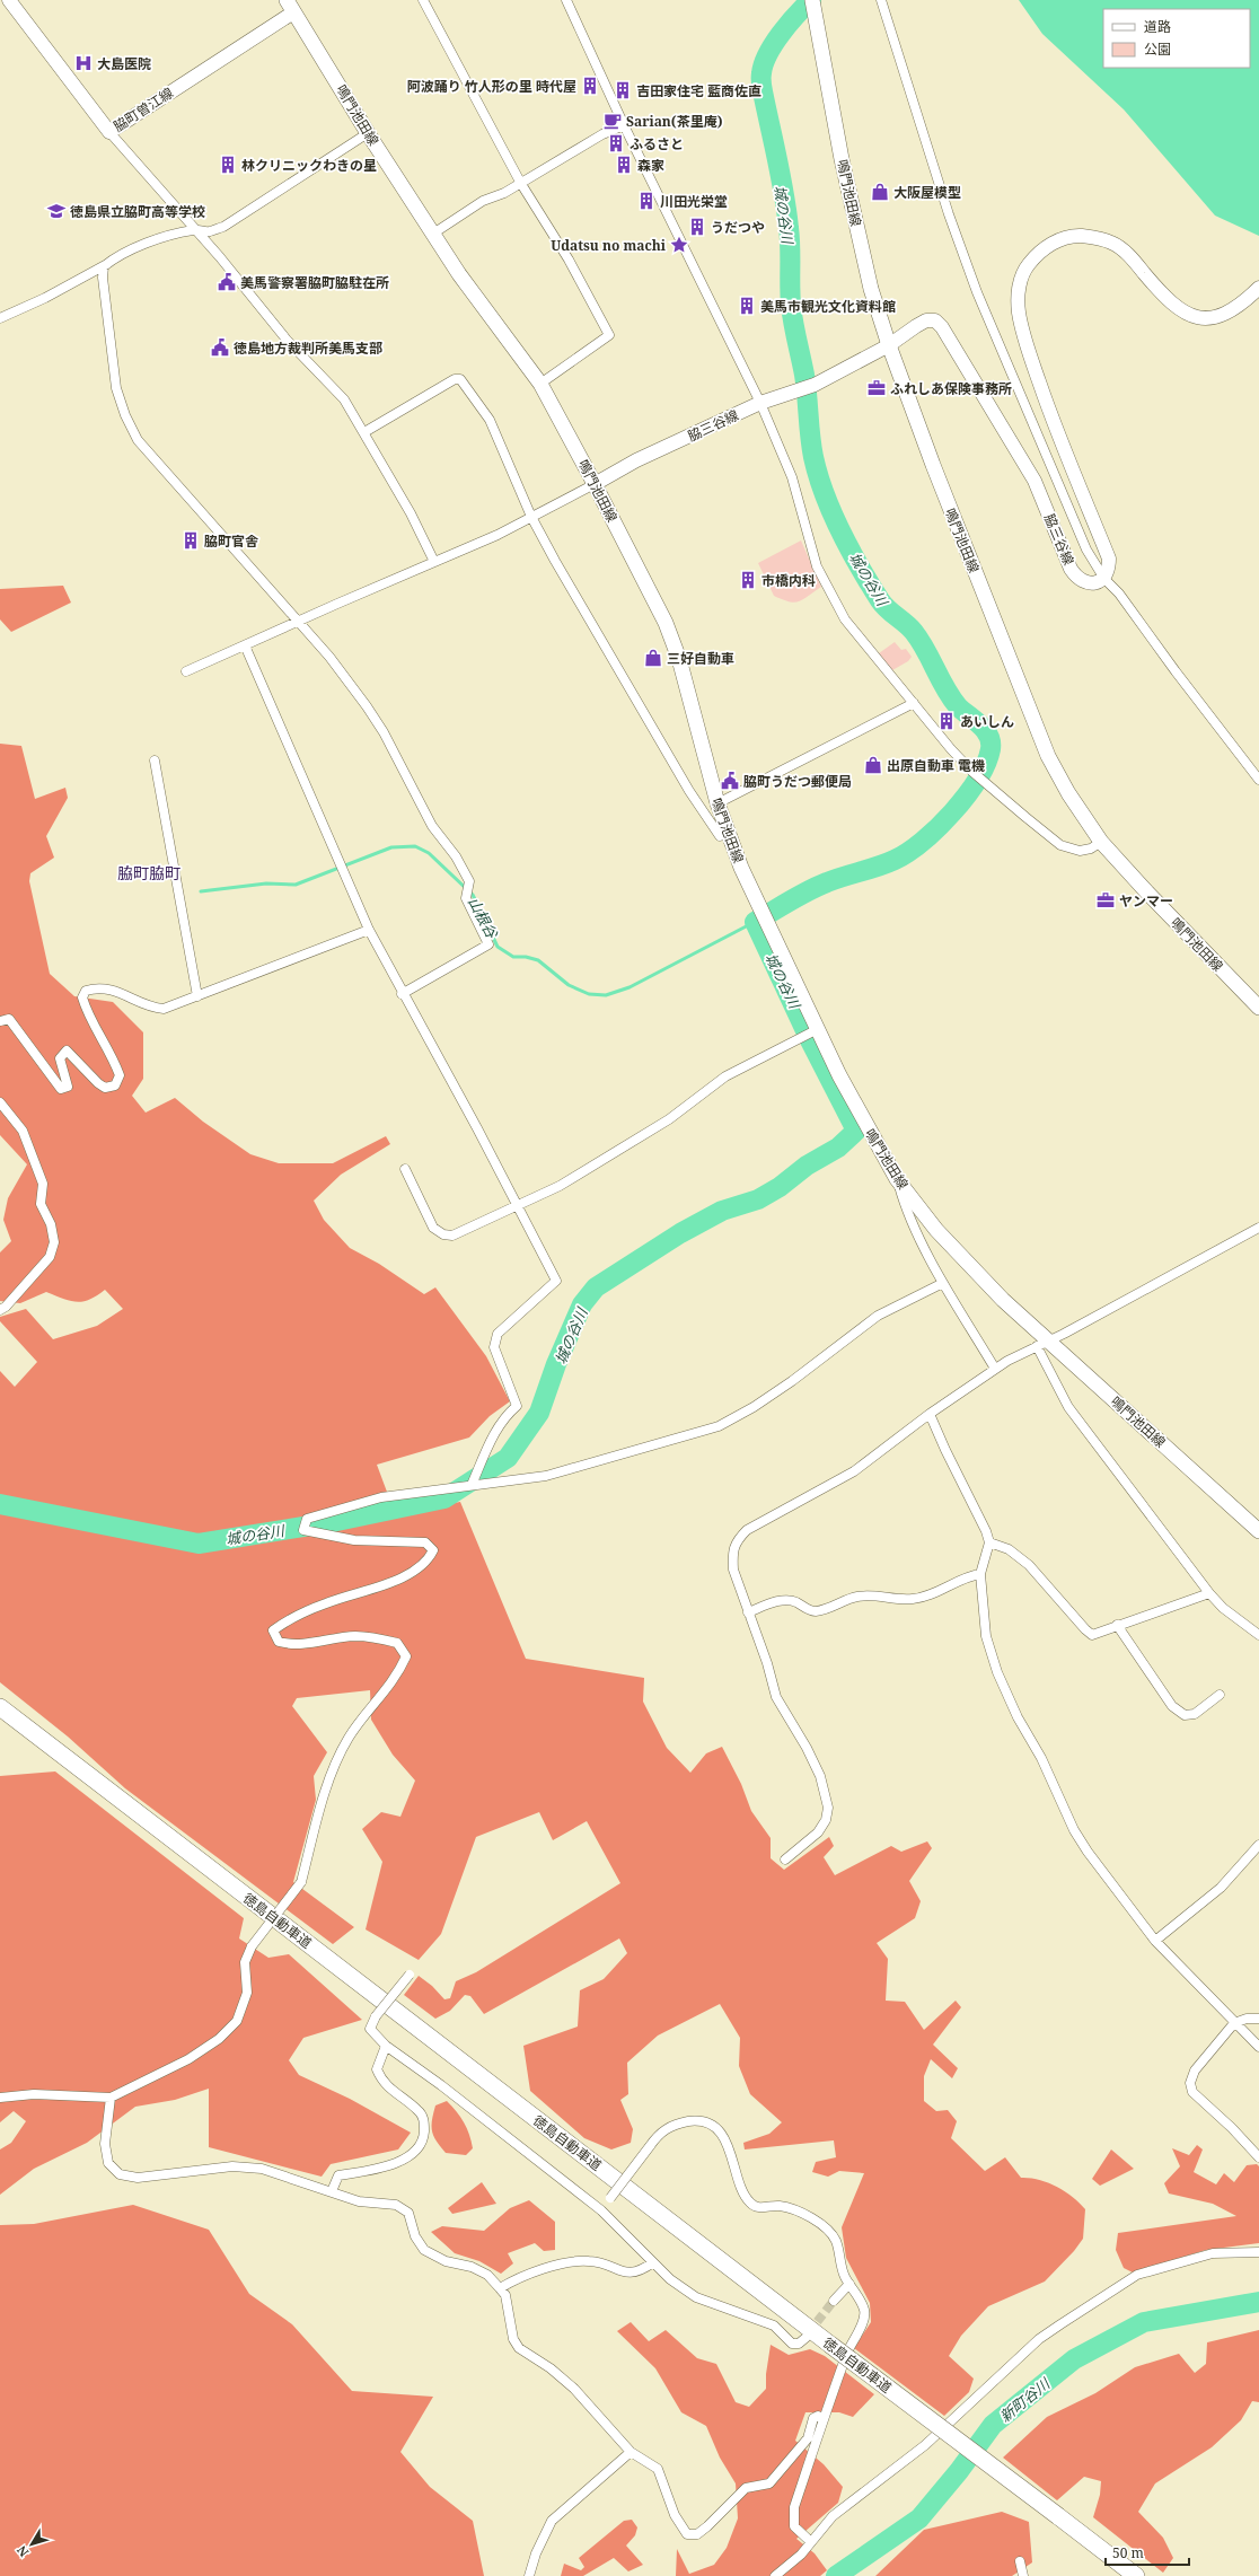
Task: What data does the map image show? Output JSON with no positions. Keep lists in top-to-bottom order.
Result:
{
  "streets": {
    "highway": ["徳島自動車道"],
    "main road": ["脇町曽江線", "鳴門池田線", "脇三谷線"]
  },
  "crossings": [
    ["脇町曽江線", "鳴門池田線"],
    ["鳴門池田線", "脇三谷線"]
  ],
  "districts": ["脇町脇町"],
  "water": ["城の谷川", "山根谷", "新町谷川"],
  "places": {
    "hospital": ["大島医院"],
    "building": [
      "阿波踊り 竹人形の里 時代屋",
      "吉田家住宅 藍商佐直",
      "ふるさと",
      "林クリニックわきの星",
      "森家",
      "川田光栄堂",
      "うだつや",
      "美馬市観光文化資料館",
      "脇町官舎",
      "市橋内科",
      "あいしん"
    ],
    "cafe": ["Sarian(茶里庵)"],
    "shop": ["大阪屋模型", "三好自動車", "出原自動車 電機"],
    "school or university": ["徳島県立脇町高等学校"],
    "place": ["Udatsu no machi"],
    "public building": ["美馬警察署脇町脇駐在所", "徳島地方裁判所美馬支部", "脇町うだつ郵便局"],
    "office": ["ふれしあ保険事務所", "ヤンマー"]
  },
  "legend": ["道路", "公園"],
  "scale_bar": "50 m",
  "north": "bottom left"
}
